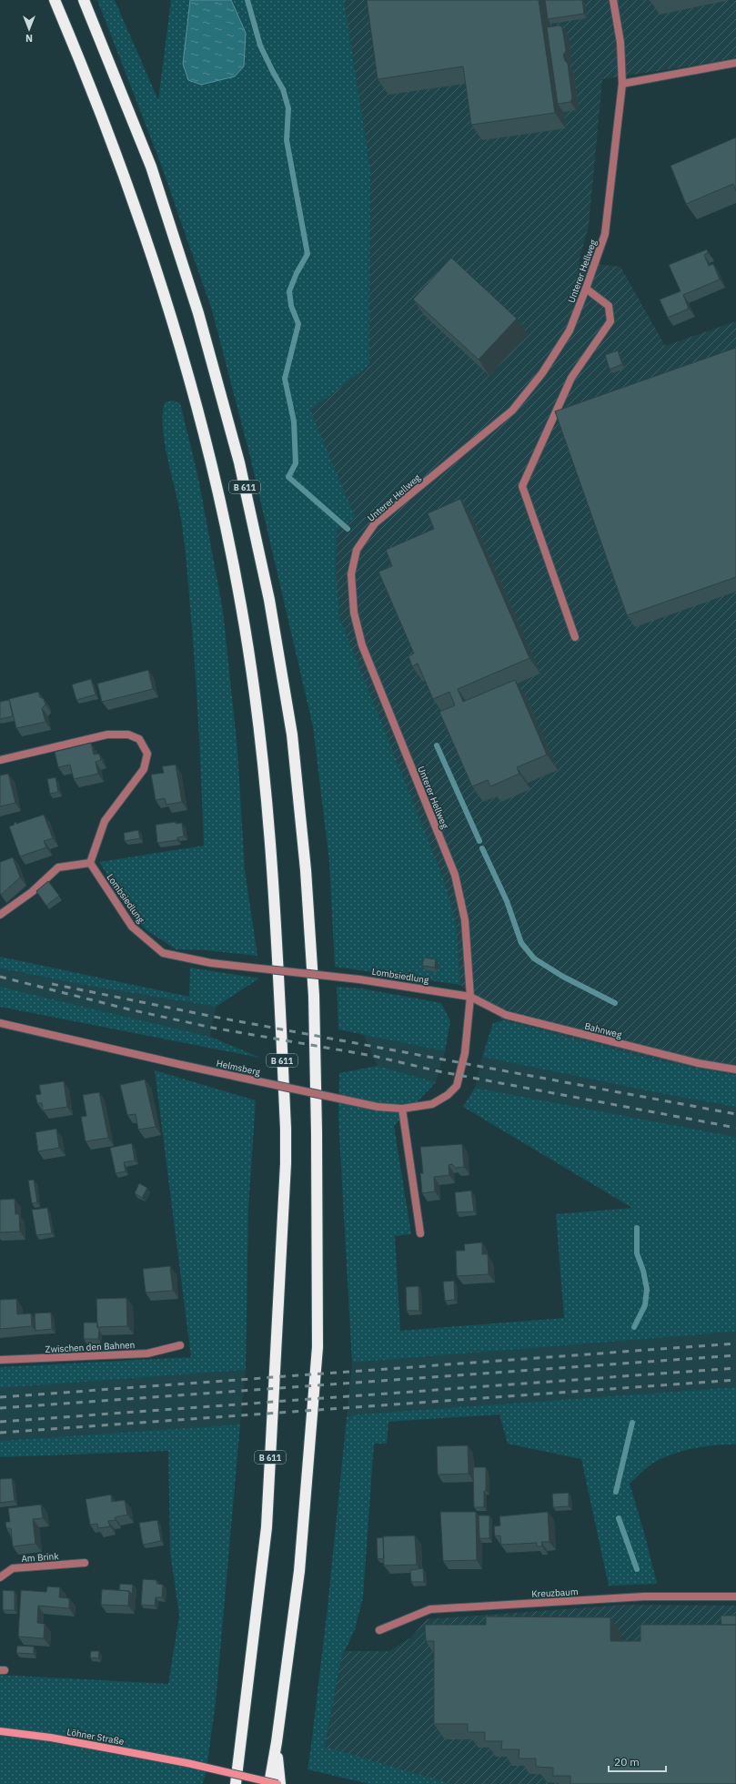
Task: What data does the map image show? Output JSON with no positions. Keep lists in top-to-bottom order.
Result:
{
  "streets": {
    "highway": ["B 611"],
    "main road": ["Löhner Straße"],
    "street": [
      "Unterer Hellweg",
      "Lombsiedlung",
      "Bahnweg",
      "Helmsberg",
      "Zwischen den Bahnen",
      "Am Brink",
      "Kreuzbaum"
    ]
  },
  "crossings": [
    ["Unterer Hellweg", "Lombsiedlung"],
    ["Unterer Hellweg", "Bahnweg"],
    ["Unterer Hellweg", "Helmsberg"],
    ["B 611", "Löhner Straße"],
    ["Lombsiedlung", "Bahnweg"]
  ],
  "scale_bar": "20 m",
  "north": "bottom"
}
